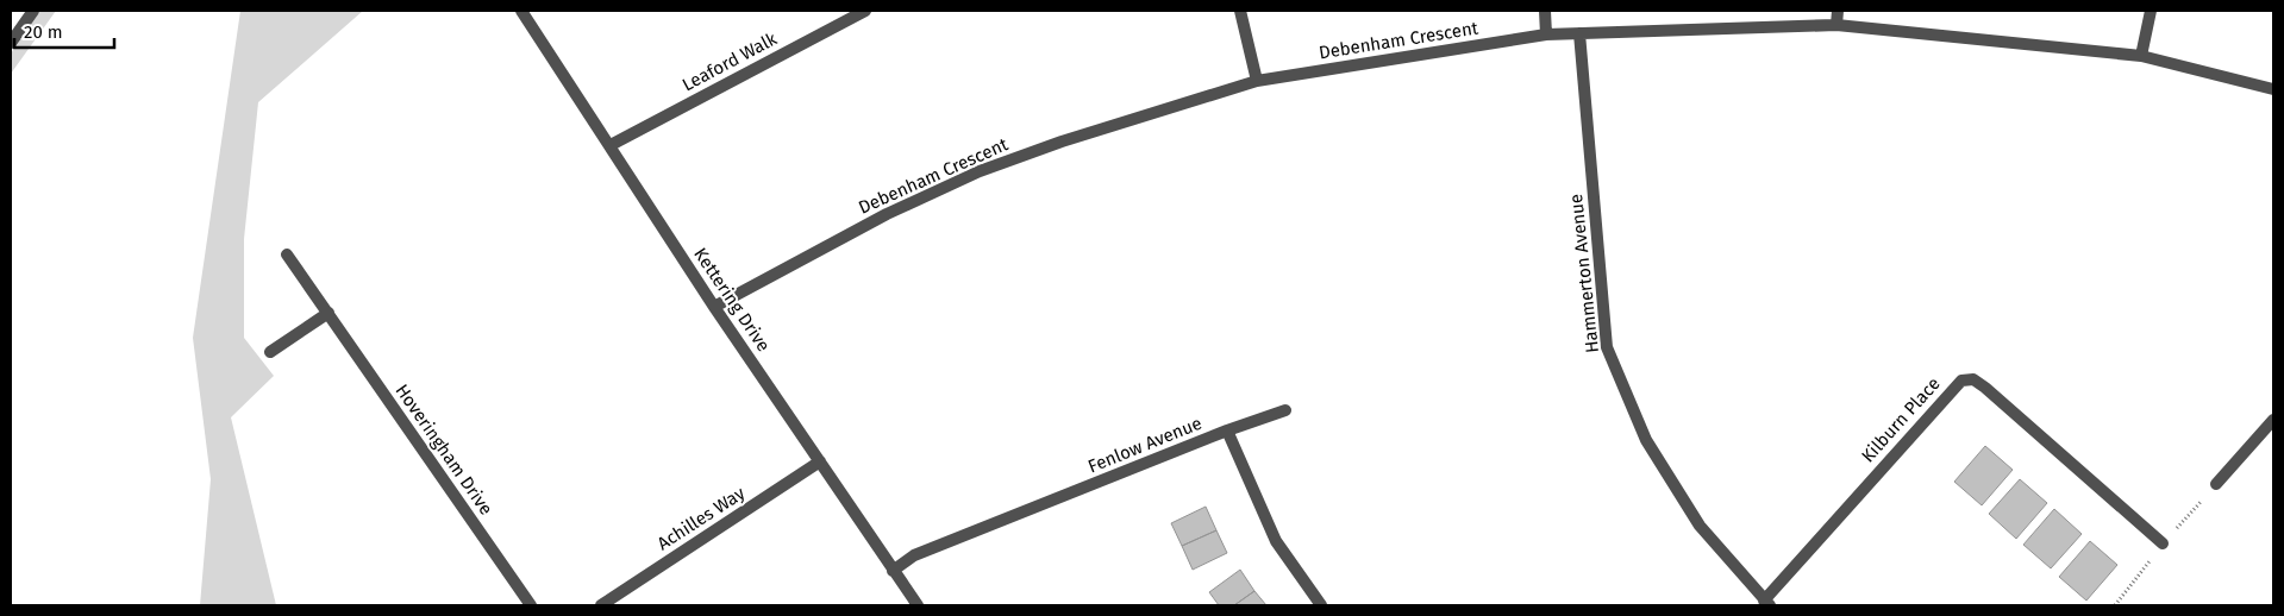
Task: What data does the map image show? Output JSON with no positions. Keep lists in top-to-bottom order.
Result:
{
  "streets": {
    "street": [
      "Debenham Crescent",
      "Leaford Walk",
      "Hammerton Avenue",
      "Kettering Drive",
      "Kilburn Place",
      "Fenlow Avenue",
      "Hoveringham Drive",
      "Achilles Way"
    ]
  },
  "crossings": [
    ["Debenham Crescent", "Hammerton Avenue"],
    ["Debenham Crescent", "Kettering Drive"],
    ["Leaford Walk", "Kettering Drive"],
    ["Hammerton Avenue", "Kilburn Place"],
    ["Kettering Drive", "Fenlow Avenue"],
    ["Kettering Drive", "Achilles Way"]
  ],
  "scale_bar": "20 m"
}
